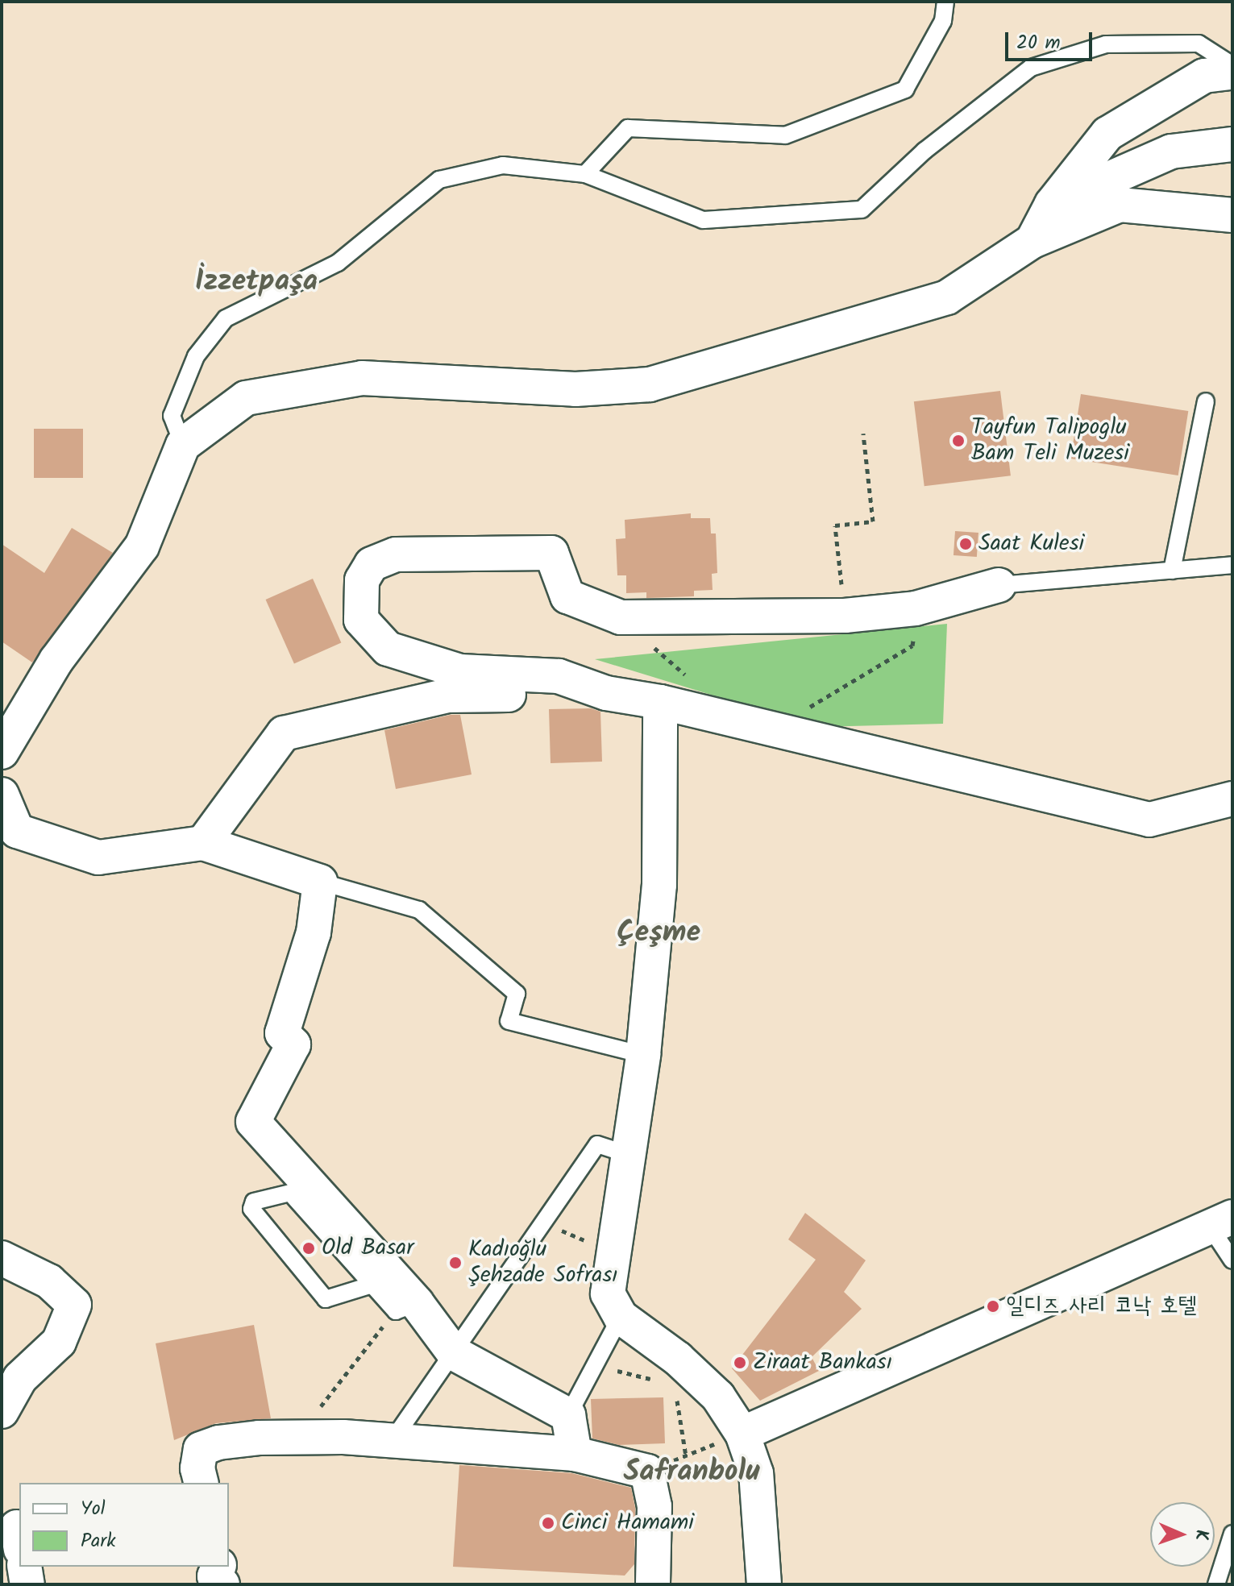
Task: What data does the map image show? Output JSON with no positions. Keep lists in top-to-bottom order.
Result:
{
  "districts": ["İzzetpaşa", "Çeşme", "Safranbolu"],
  "places": [
    "Tayfun Talipoglu Bam Teli Muzesi",
    "Saat Kulesi",
    "Old Basar",
    "Kadıoğlu Şehzade Sofrası",
    "일디즈 사리 코낙 호텔",
    "Ziraat Bankası",
    "Cinci Hamami"
  ],
  "legend": ["Yol", "Park"],
  "scale_bar": "20 m",
  "north": "right"
}
